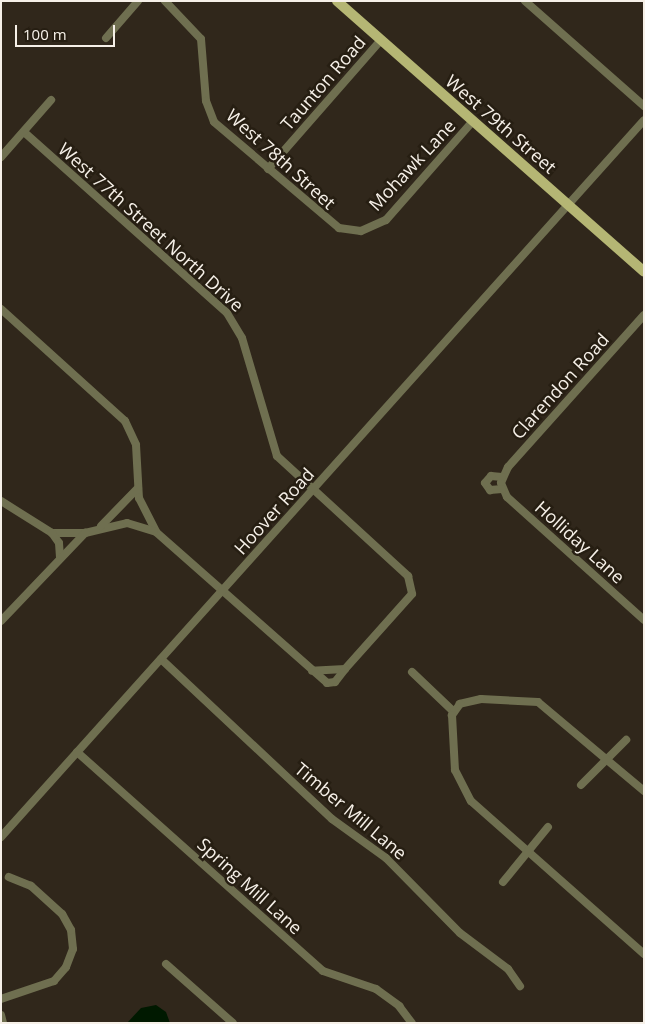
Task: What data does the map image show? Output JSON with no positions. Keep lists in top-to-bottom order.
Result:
{
  "streets": {
    "main road": ["West 79th Street"],
    "street": [
      "Taunton Road",
      "West 78th Street",
      "Mohawk Lane",
      "West 77th Street North Drive",
      "Clarendon Road",
      "Hoover Road",
      "Holliday Lane",
      "Timber Mill Lane",
      "Spring Mill Lane"
    ]
  },
  "crossings": [
    ["Taunton Road", "West 79th Street"],
    ["Taunton Road", "West 78th Street"],
    ["West 79th Street", "Mohawk Lane"],
    ["West 79th Street", "Hoover Road"],
    ["West 78th Street", "Mohawk Lane"],
    ["West 77th Street North Drive", "Hoover Road"],
    ["Clarendon Road", "Holliday Lane"],
    ["Hoover Road", "Timber Mill Lane"],
    ["Hoover Road", "Spring Mill Lane"]
  ],
  "scale_bar": "100 m"
}
